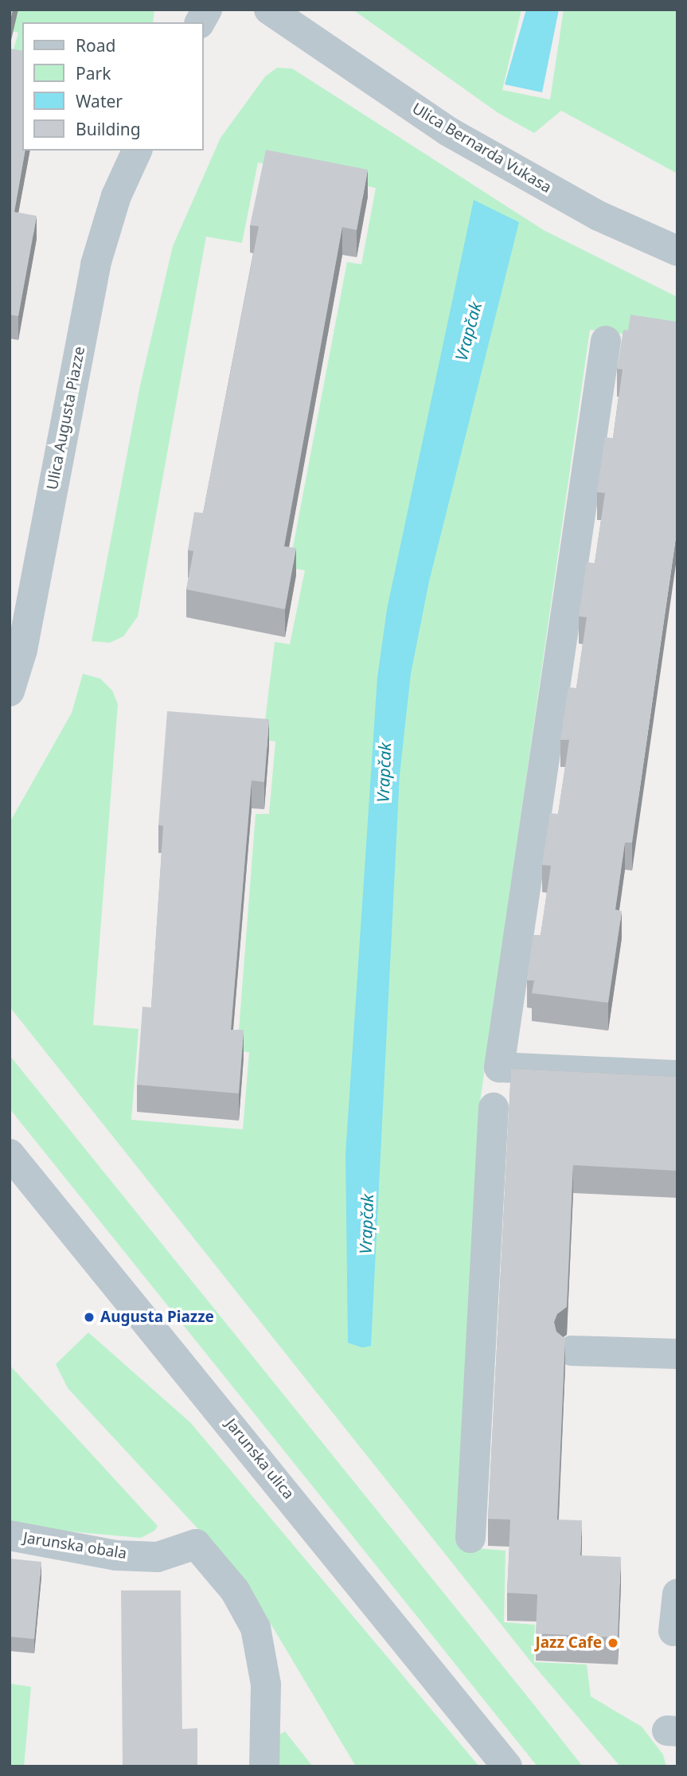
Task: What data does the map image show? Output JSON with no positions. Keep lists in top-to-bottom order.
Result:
{
  "streets": {
    "street": [
      "Ulica Bernarda Vukasa",
      "Ulica Augusta Piazze",
      "Jarunska ulica",
      "Jarunska obala"
    ]
  },
  "water": ["Vrapčak"],
  "places": ["Augusta Piazze", "Jazz Cafe"],
  "legend": [
    "Road",
    "Park",
    "Water",
    "Building"
  ]
}
